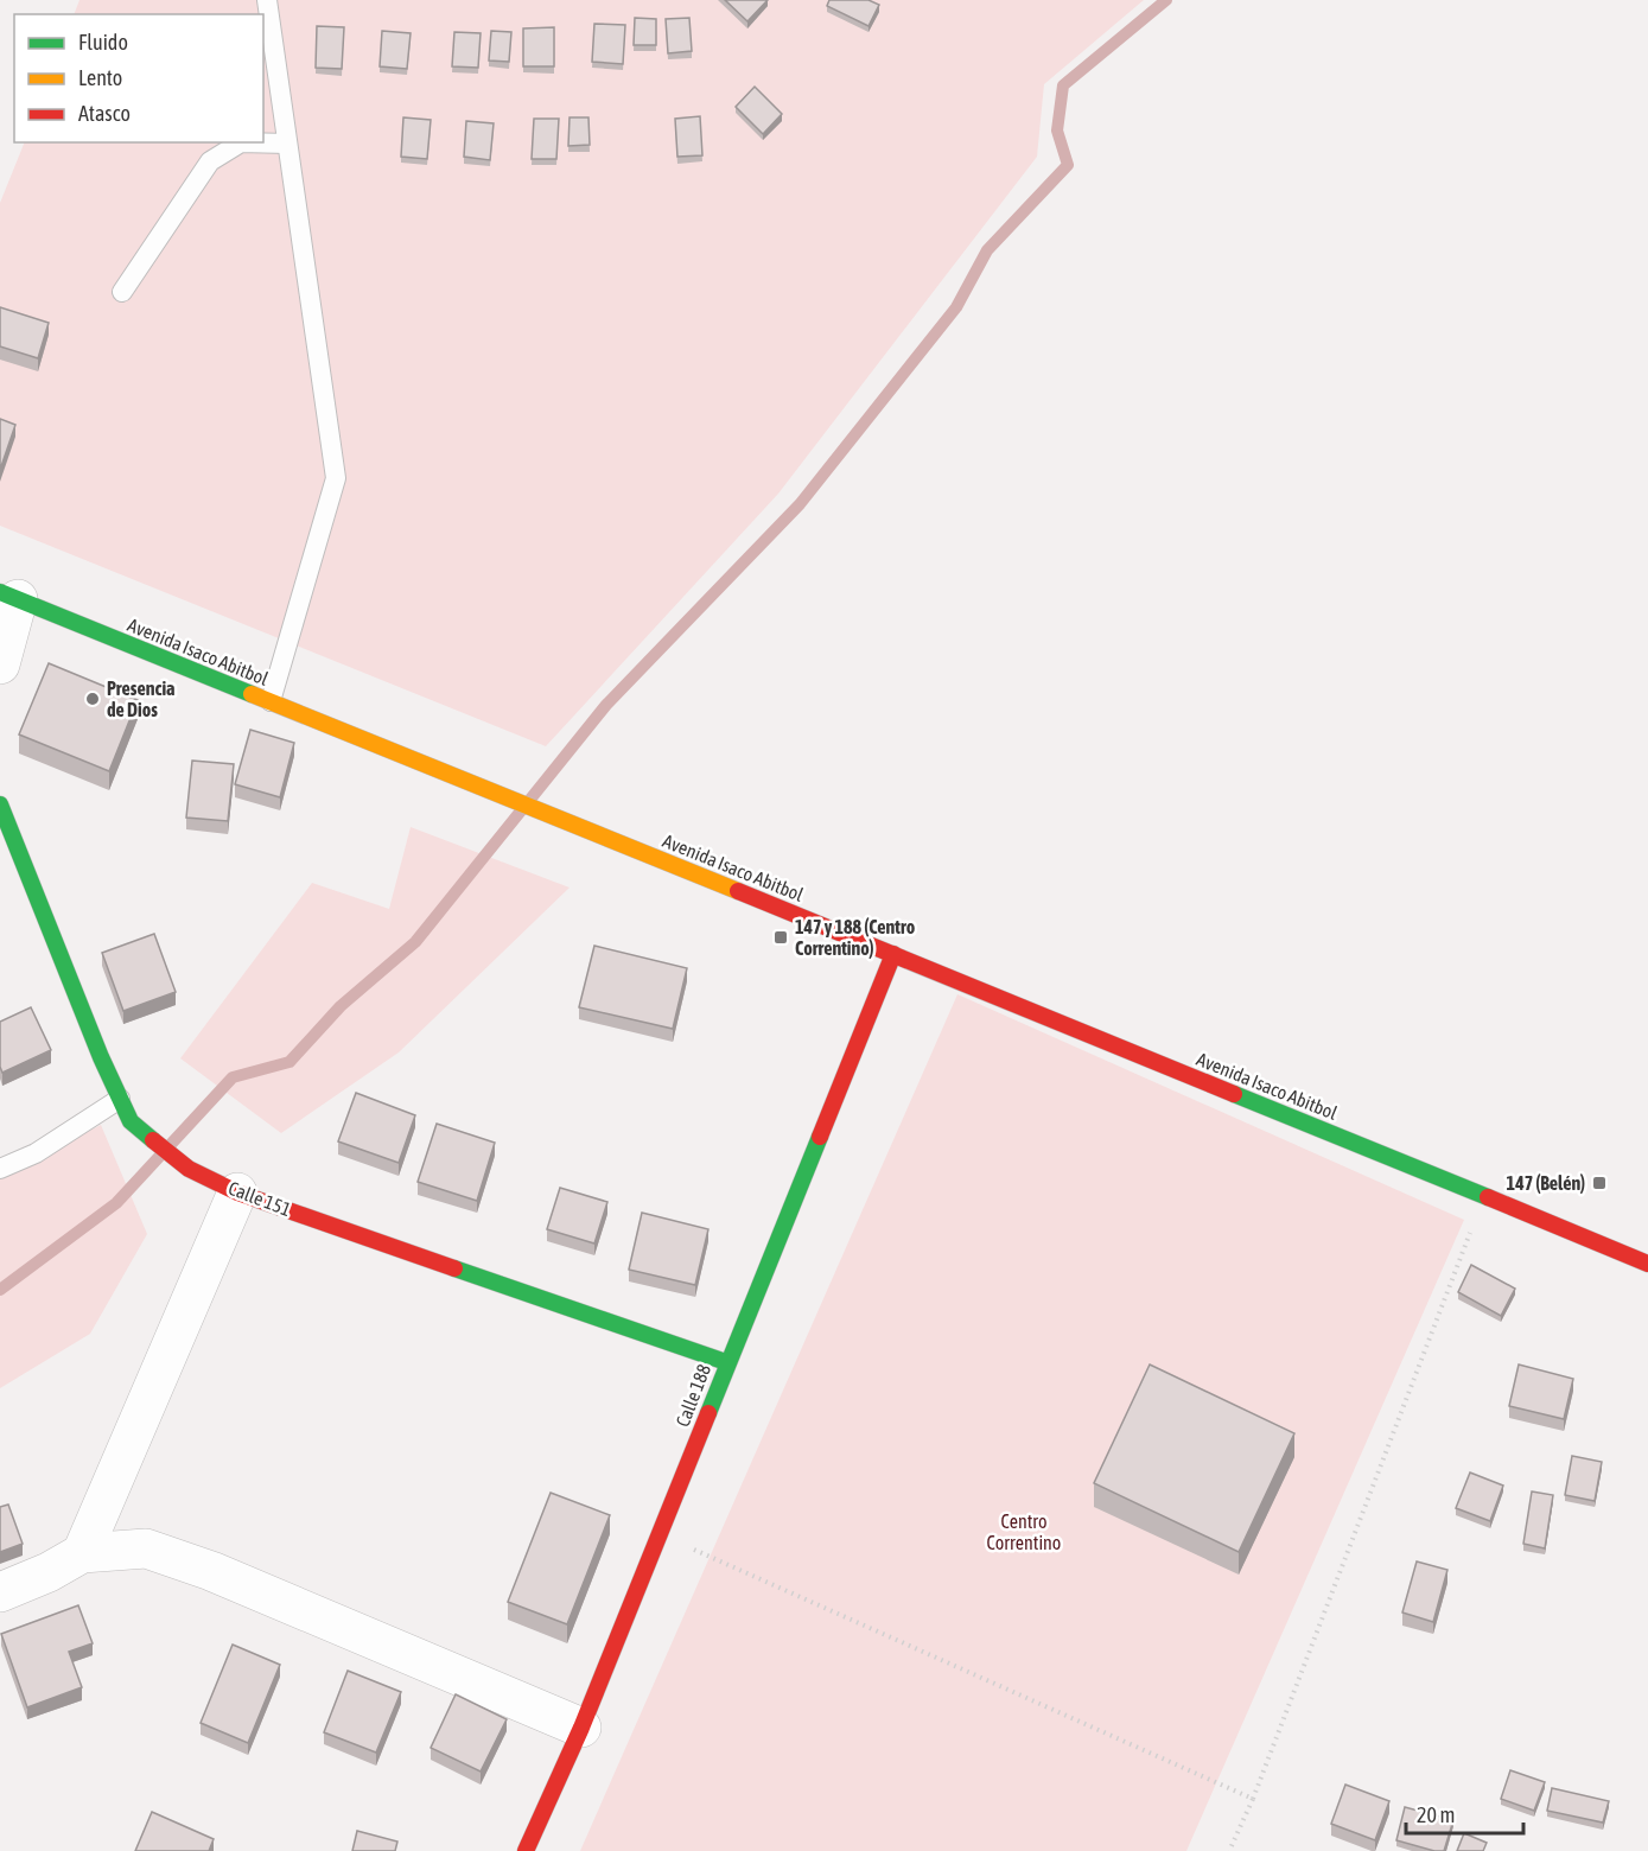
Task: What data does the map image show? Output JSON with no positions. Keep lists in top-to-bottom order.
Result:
{
  "streets": {
    "street": ["Avenida Isaco Abitbol", "Calle 151", "Calle 188"]
  },
  "crossings": [
    ["Avenida Isaco Abitbol", "Calle 188"],
    ["Calle 151", "Calle 188"]
  ],
  "parks": ["Centro Correntino"],
  "places": {
    "other": ["Presencia de Dios"],
    "transit": ["147 y 188 (Centro Correntino)", "147 (Belén)"]
  },
  "legend": ["Fluido", "Lento", "Atasco"],
  "scale_bar": "20 m"
}
